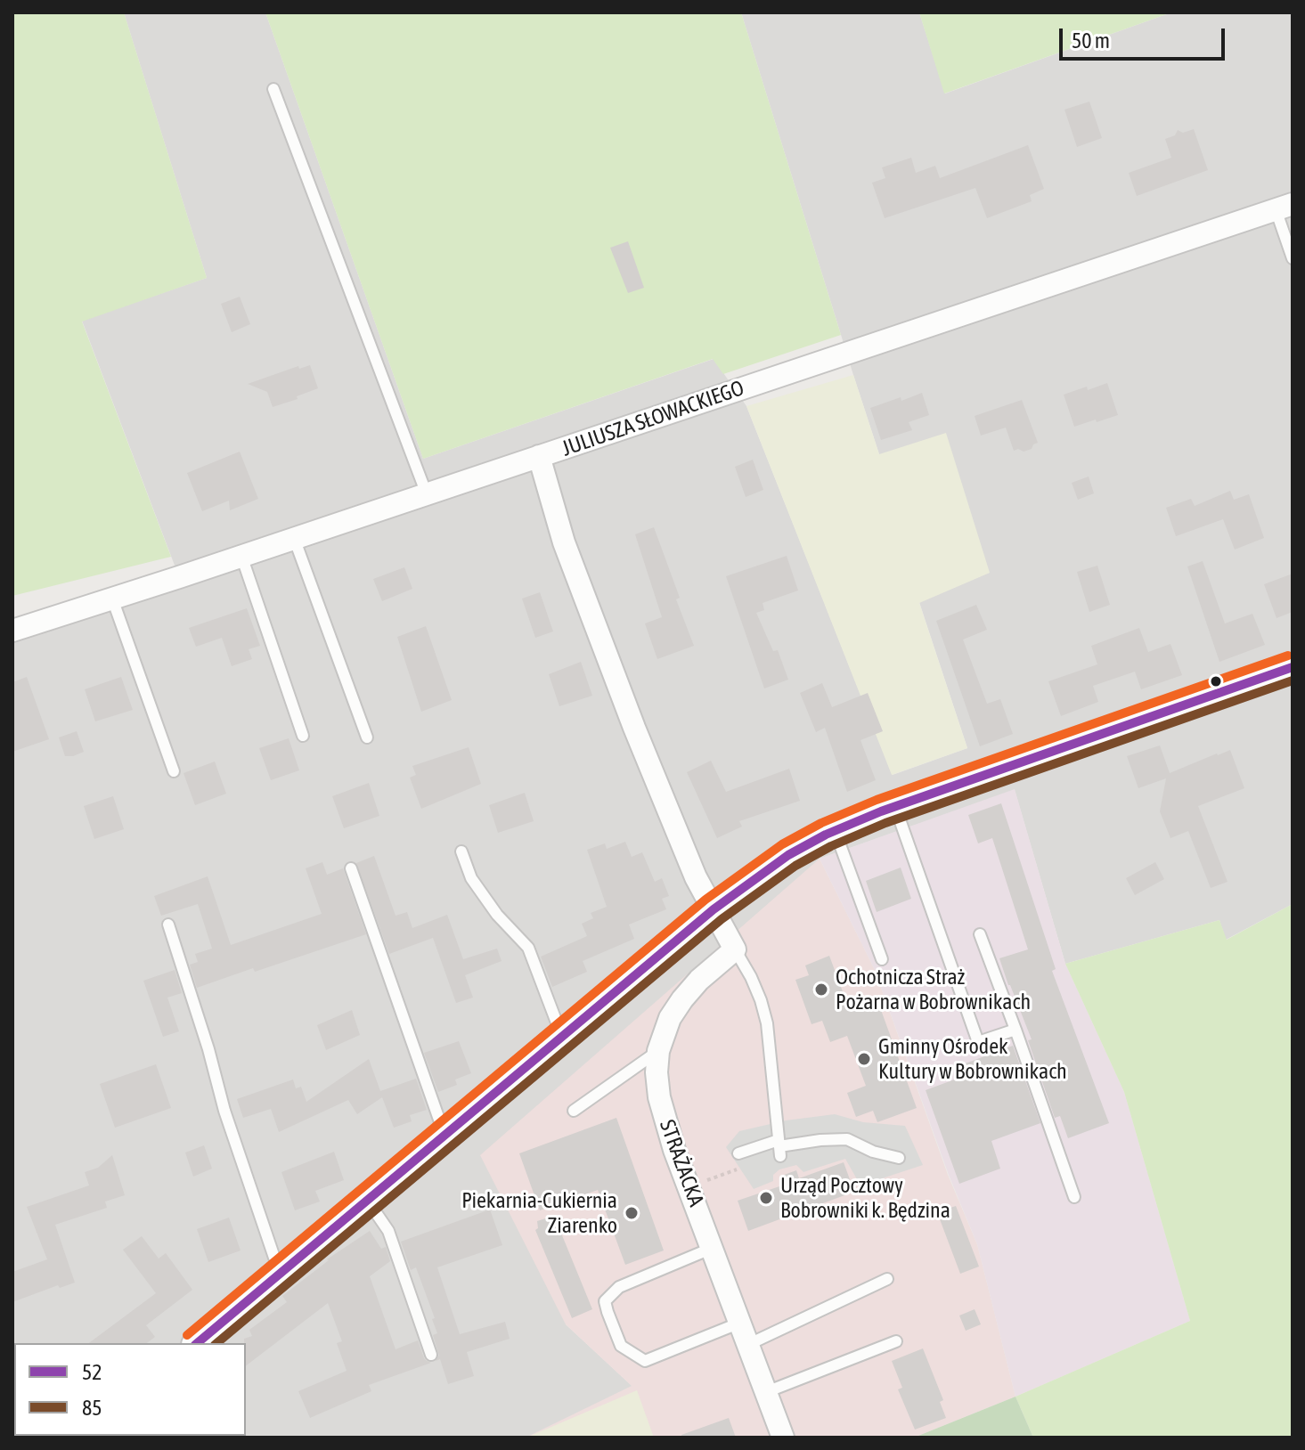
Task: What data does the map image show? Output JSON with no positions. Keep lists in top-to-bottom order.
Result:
{
  "streets": {
    "street": ["JULIUSZA SŁOWACKIEGO", "STRAŻACKA"]
  },
  "places": [
    "Ochotnicza Straż Pożarna w Bobrownikach",
    "Gminny Ośrodek Kultury w Bobrownikach",
    "Urząd Pocztowy Bobrowniki k. Będzina",
    "Piekarnia-Cukiernia Ziarenko"
  ],
  "lines": ["transit line 52", "transit line 85"],
  "legend": ["52", "85"],
  "scale_bar": "50 m"
}
